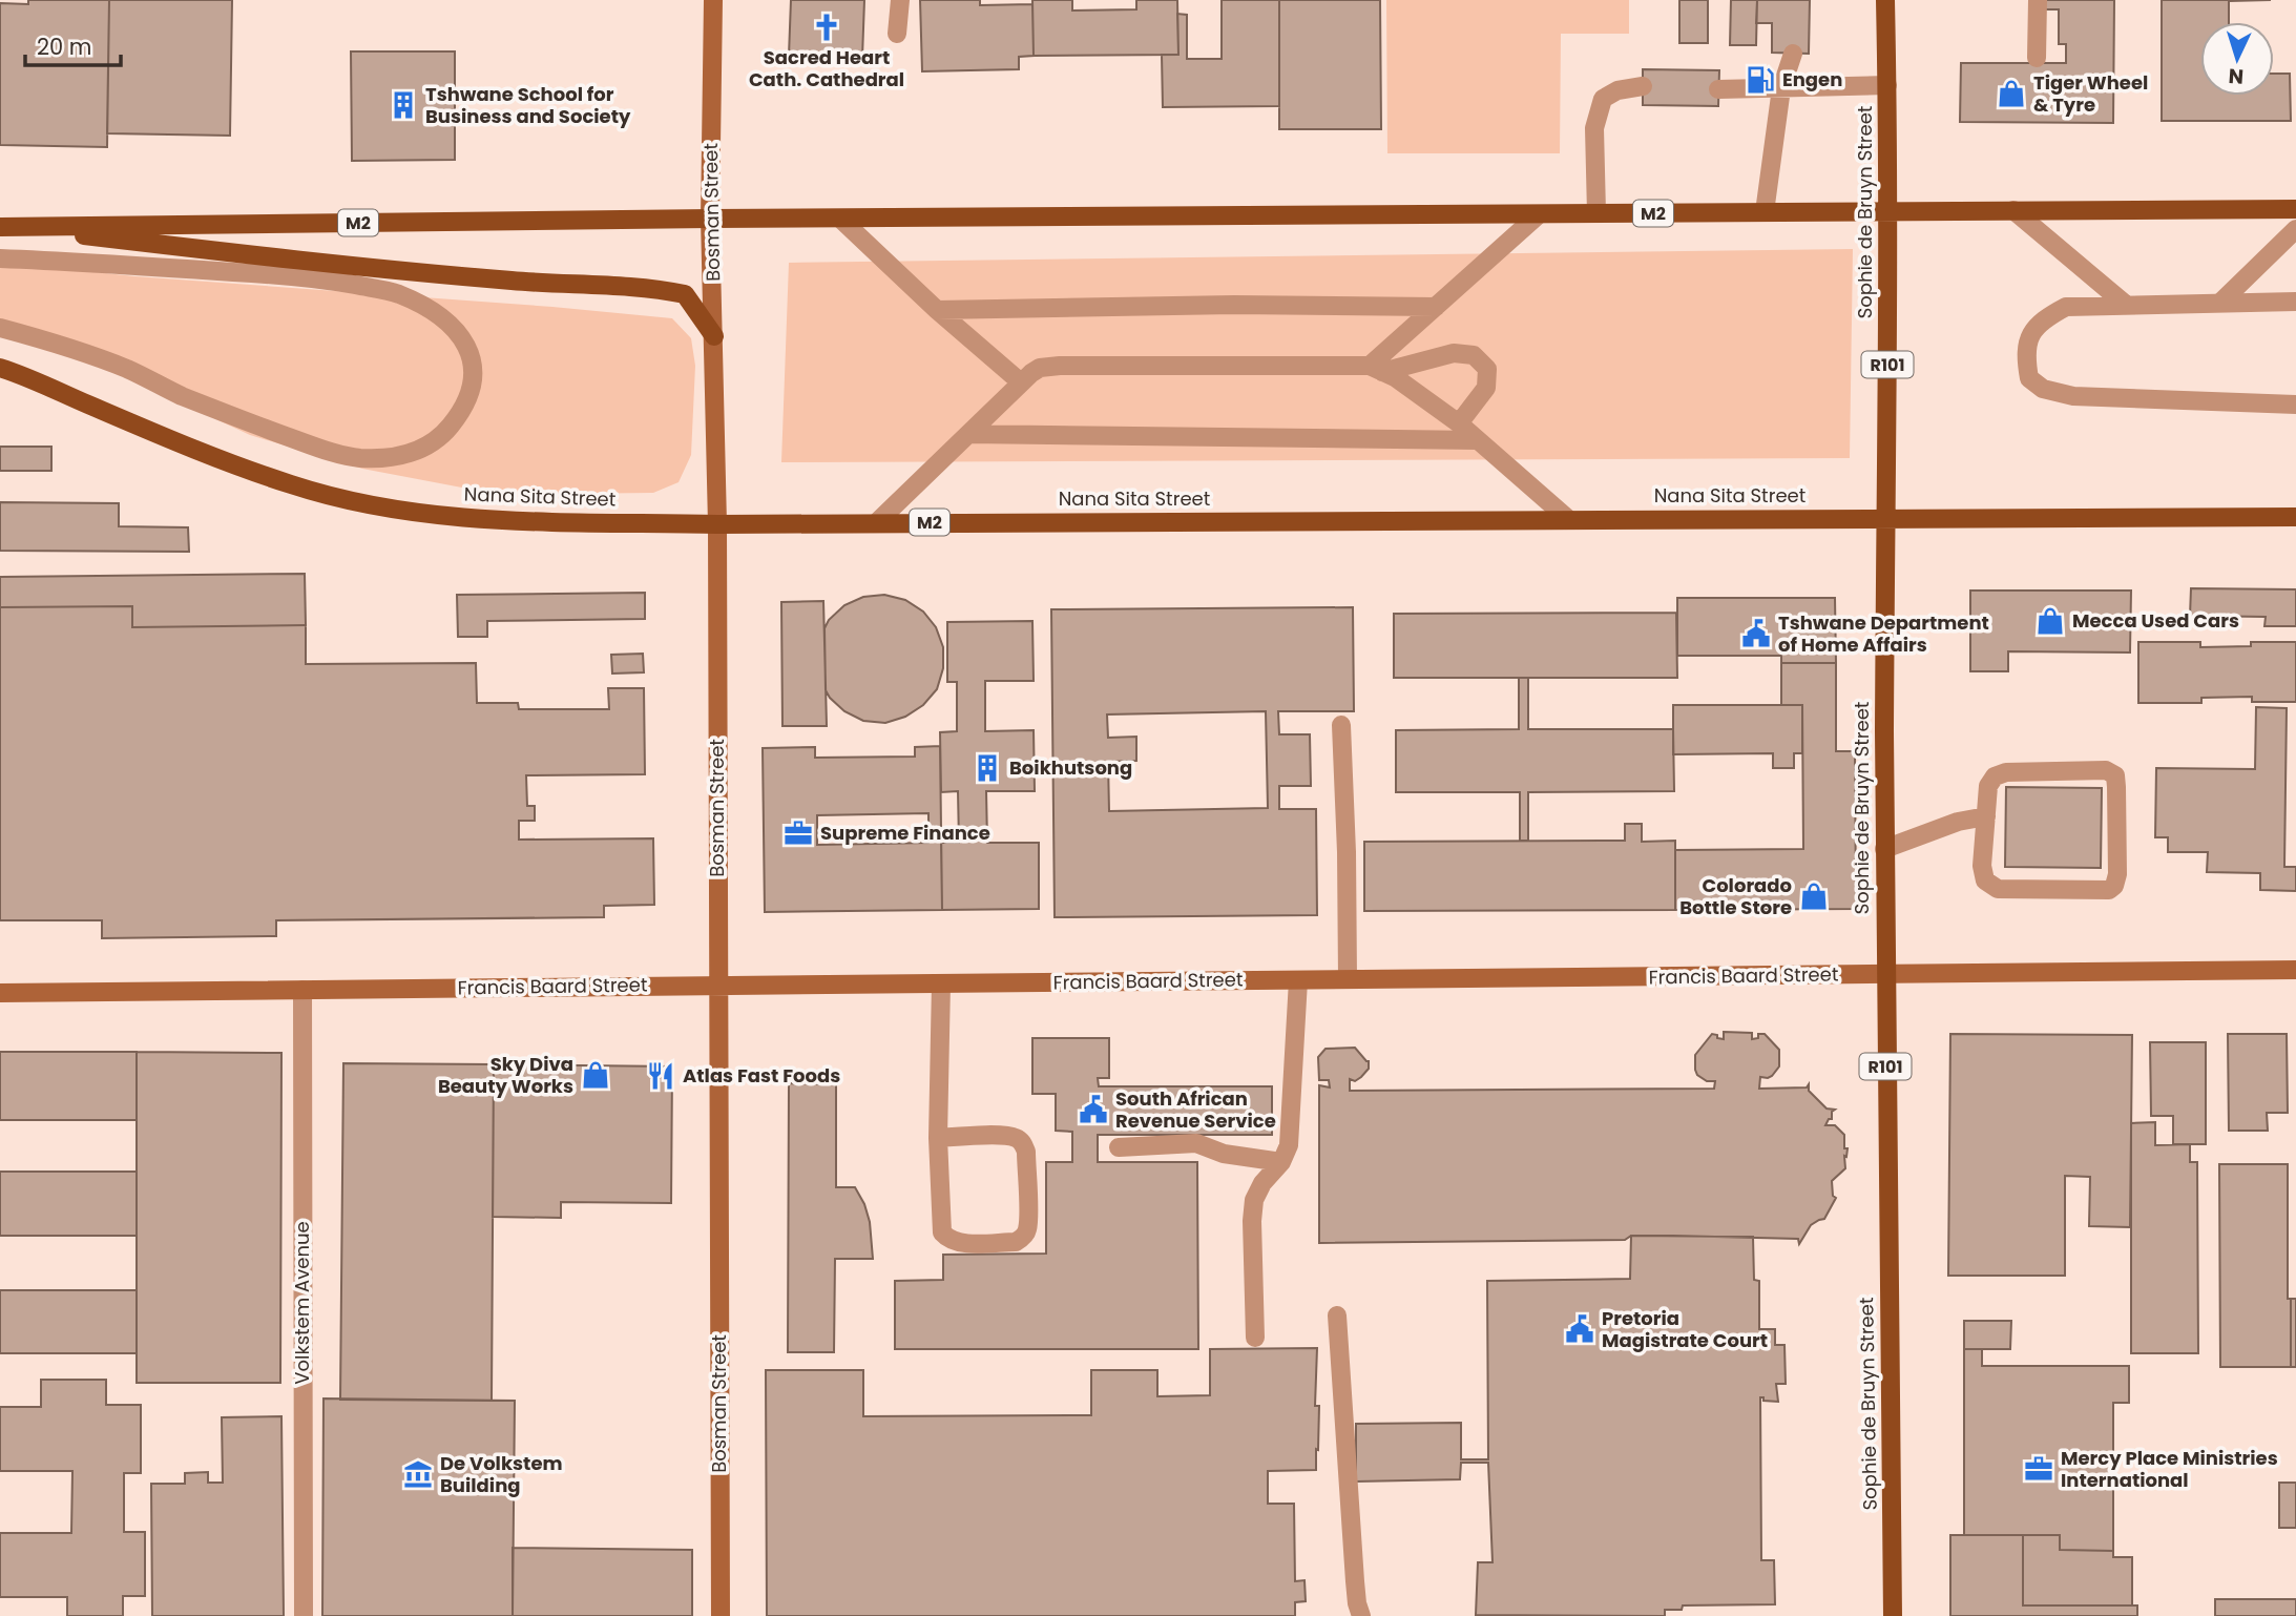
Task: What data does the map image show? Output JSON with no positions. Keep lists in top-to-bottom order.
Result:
{
  "streets": {
    "main road": [
      "Sophie de Bruyn Street",
      "M2",
      "R101",
      "Nana Sita Street"
    ],
    "street": ["Bosman Street", "Francis Baard Street", "Volkstem Avenue"]
  },
  "crossings": [
    ["Bosman Street", "M2"],
    ["Bosman Street", "Nana Sita Street"],
    ["Bosman Street", "Francis Baard Street"],
    ["Sophie de Bruyn Street", "M2"],
    ["Sophie de Bruyn Street", "Nana Sita Street"],
    ["Sophie de Bruyn Street", "Francis Baard Street"],
    ["Francis Baard Street", "Volkstem Avenue"]
  ],
  "places": {
    "church": ["Sacred Heart Cath. Cathedral"],
    "fuel station": ["Engen"],
    "shop": [
      "Tiger Wheel & Tyre",
      "Mecca Used Cars",
      "Colorado Bottle Store",
      "Sky Diva Beauty Works"
    ],
    "building": ["Tshwane School for Business and Society", "Boikhutsong"],
    "public building": ["Tshwane Department of Home Affairs", "South African Revenue Service", "Pretoria Magistrate Court"],
    "office": ["Supreme Finance", "Mercy Place Ministries International"],
    "restaurant": ["Atlas Fast Foods"],
    "museum": ["De Volkstem Building"]
  },
  "scale_bar": "20 m",
  "north": "bottom"
}
